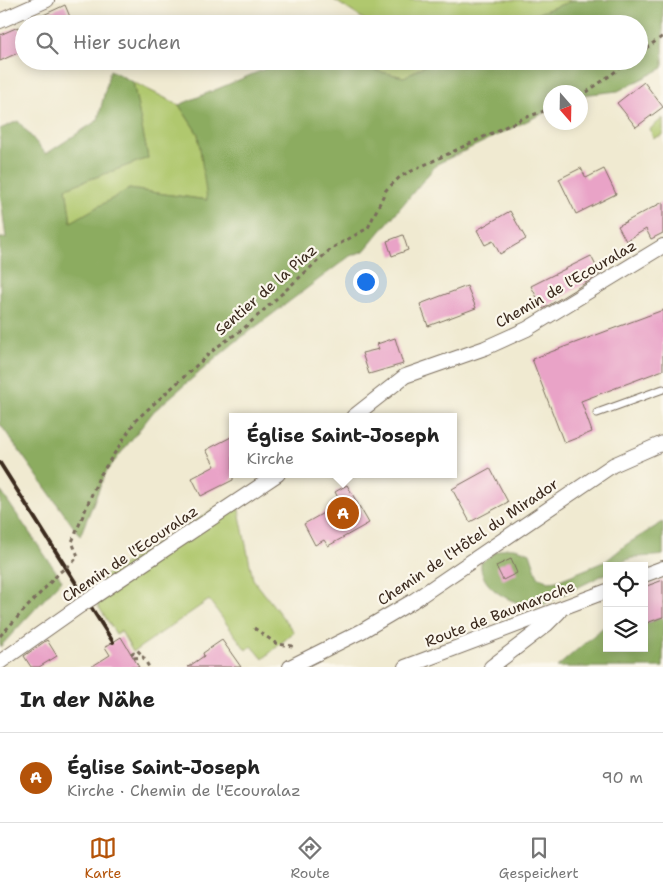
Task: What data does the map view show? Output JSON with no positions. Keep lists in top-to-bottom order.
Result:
{
  "streets": {
    "street": ["Chemin de l'Ecouralaz", "Chemin de l'Hôtel du Mirador", "Route de Baumaroche"],
    "path": ["Sentier de la Piaz"]
  },
  "north": "bottom",
  "page": {
    "search": "Hier suchen",
    "popup": ["Église Saint-Joseph", "Kirche"],
    "pins": "A",
    "heading": "In der Nähe",
    "list": [
      {
        "mark": "A",
        "name": "Église Saint-Joseph",
        "note": "Kirche · Chemin de l'Ecouralaz",
        "value": "90 m"
      }
    ],
    "nav": ["Karte", "Route", "Gespeichert"]
  }
}
